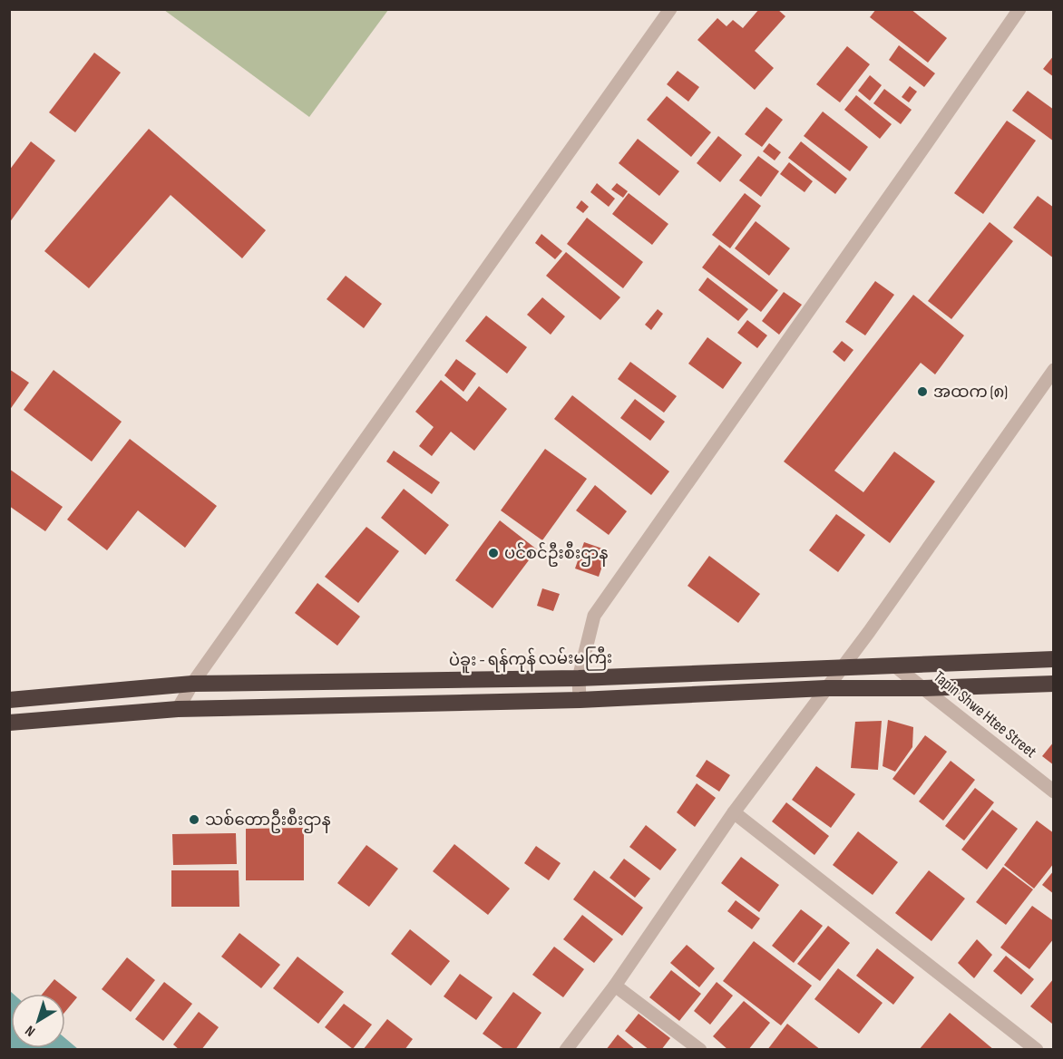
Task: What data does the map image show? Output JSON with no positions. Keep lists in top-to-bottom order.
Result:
{
  "streets": {
    "highway": ["ပဲခူး - ရန်ကုန် လမ်းမကြီး"],
    "street": ["Tapin Shwe Htee Street"]
  },
  "crossings": [
    ["ပဲခူး - ရန်ကုန် လမ်းမကြီး", "Tapin Shwe Htee Street"]
  ],
  "places": ["အထက (၈)", "ပင်စင်ဦးစီးဌာန", "သစ်တောဦးစီးဌာန"],
  "north": "bottom left"
}
